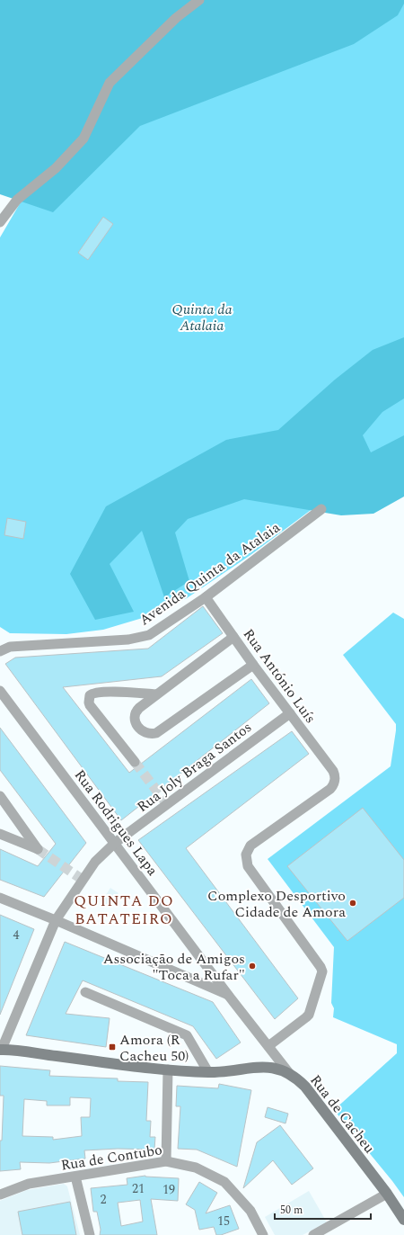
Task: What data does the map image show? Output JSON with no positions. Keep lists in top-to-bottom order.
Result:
{
  "streets": {
    "main road": ["Rua de Cacheu"],
    "street": [
      "Avenida Quinta da Atalaia",
      "Rua António Luís",
      "Rua Joly Braga Santos",
      "Rua Rodrigues Lapa",
      "Rua de Contubo"
    ]
  },
  "crossings": [
    ["Avenida Quinta da Atalaia", "Rua António Luís"],
    ["Rua António Luís", "Rua Joly Braga Santos"],
    ["Rua António Luís", "Rua Rodrigues Lapa"],
    ["Rua Joly Braga Santos", "Rua Rodrigues Lapa"],
    ["Rua Joly Braga Santos", "Rua de Cacheu"],
    ["Rua Rodrigues Lapa", "Rua de Cacheu"]
  ],
  "districts": ["QUINTA DO BATATEIRO"],
  "parks": ["Quinta da Atalaia"],
  "places": {
    "other": ["Complexo Desportivo Cidade de Amora", "Associação de Amigos \"Toca a Rufar\""],
    "transit": ["Amora (R Cacheu 50)"]
  },
  "house_numbers": [
    "4",
    "21",
    "19",
    "2",
    "15"
  ],
  "scale_bar": "50 m"
}
